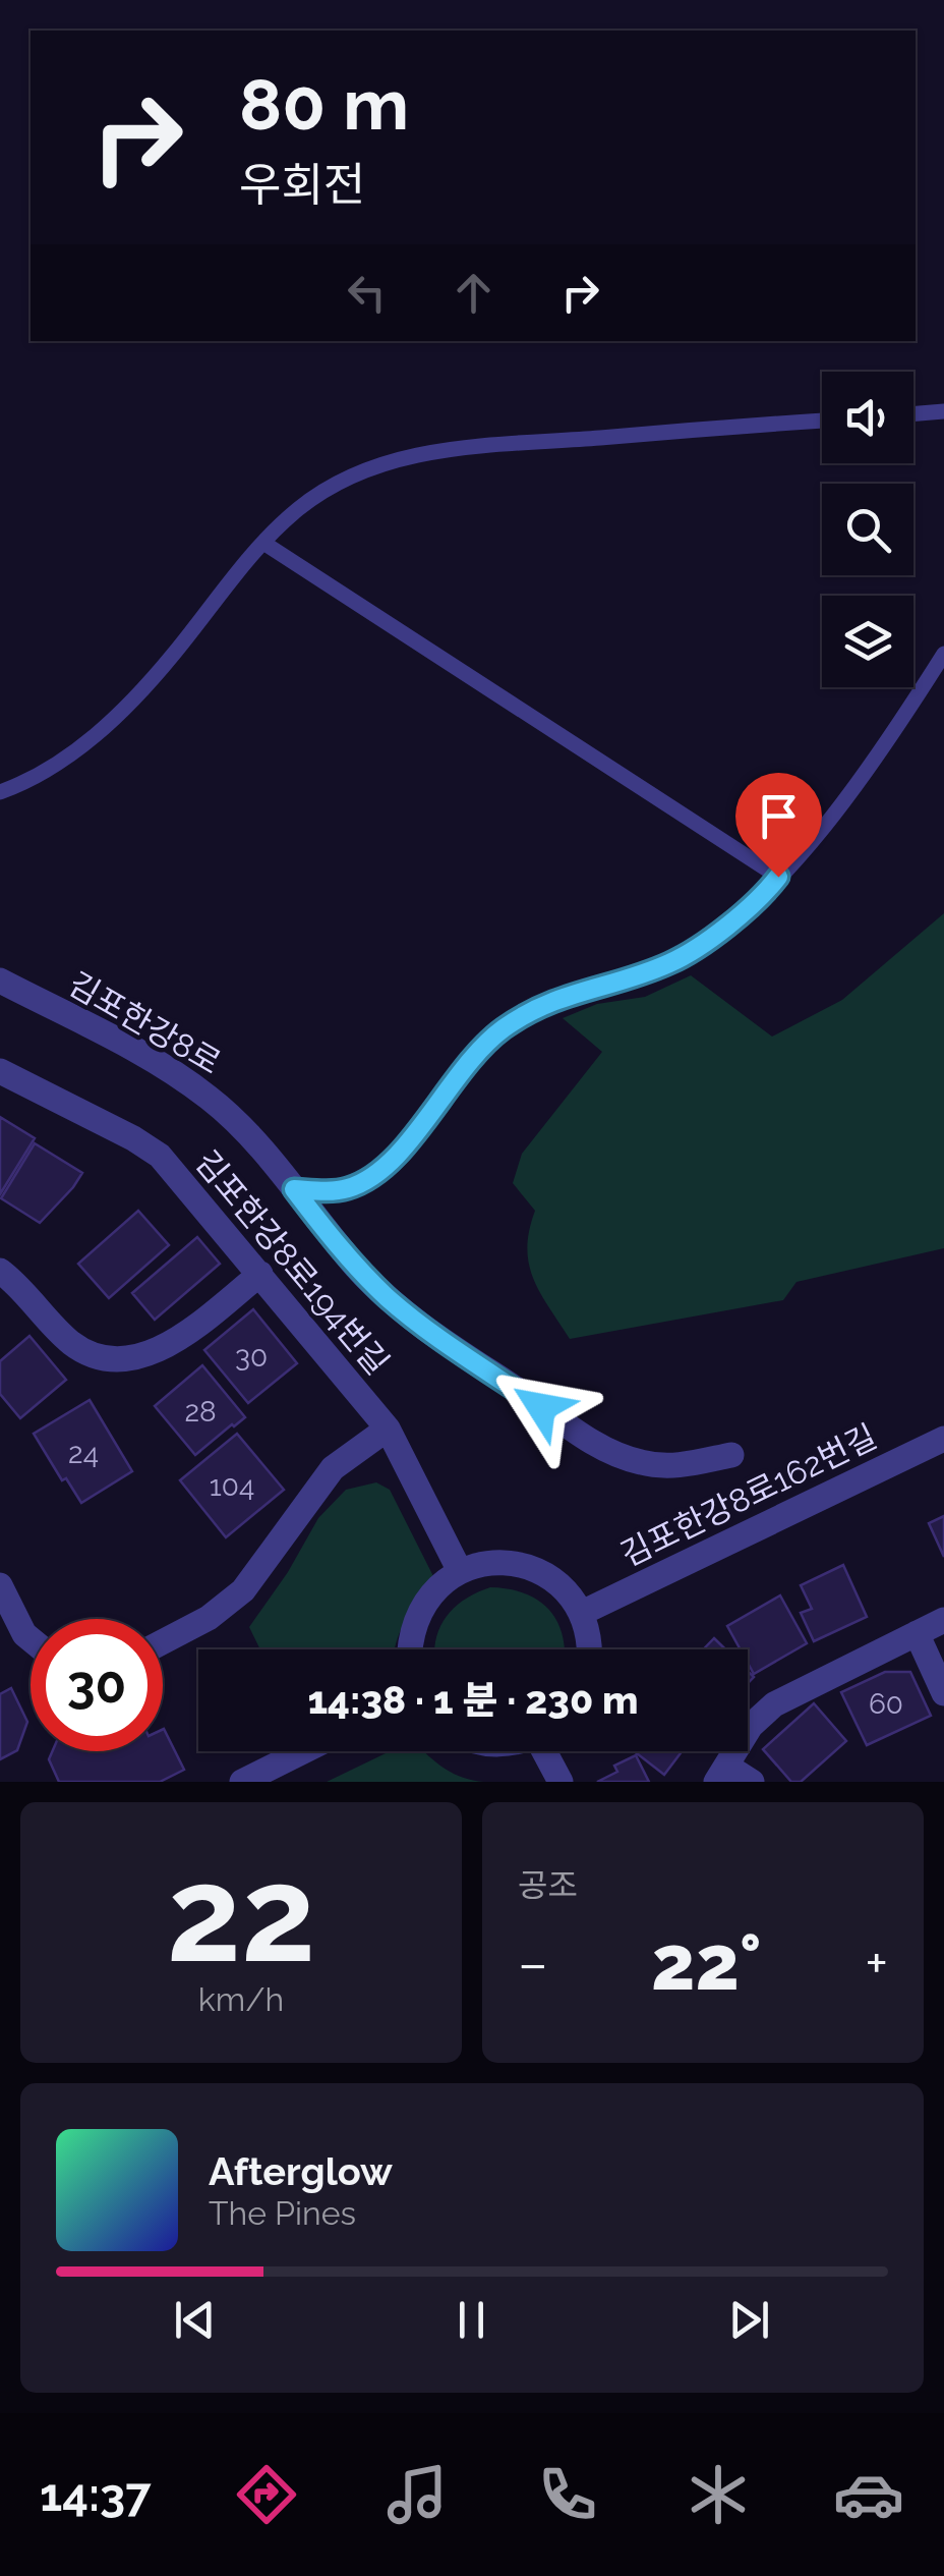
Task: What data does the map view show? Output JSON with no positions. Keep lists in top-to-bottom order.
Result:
{
  "streets": {
    "street": ["김포한강8로", "김포한강8로194번길", "김포한강8로162번길"]
  },
  "house_numbers": [
    "30",
    "28",
    "24",
    "104",
    "60"
  ],
  "page": {
    "turn": ["80 m", "우회전"],
    "limit": "30",
    "trip": "14:38 · 1 분 · 230 m",
    "tile": [
      ["22", "km/h"],
      "공조"
    ],
    "heat": ["−", "22°", "+"],
    "song": ["Afterglow", "The Pines"],
    "tabs": "14:37"
  }
}
